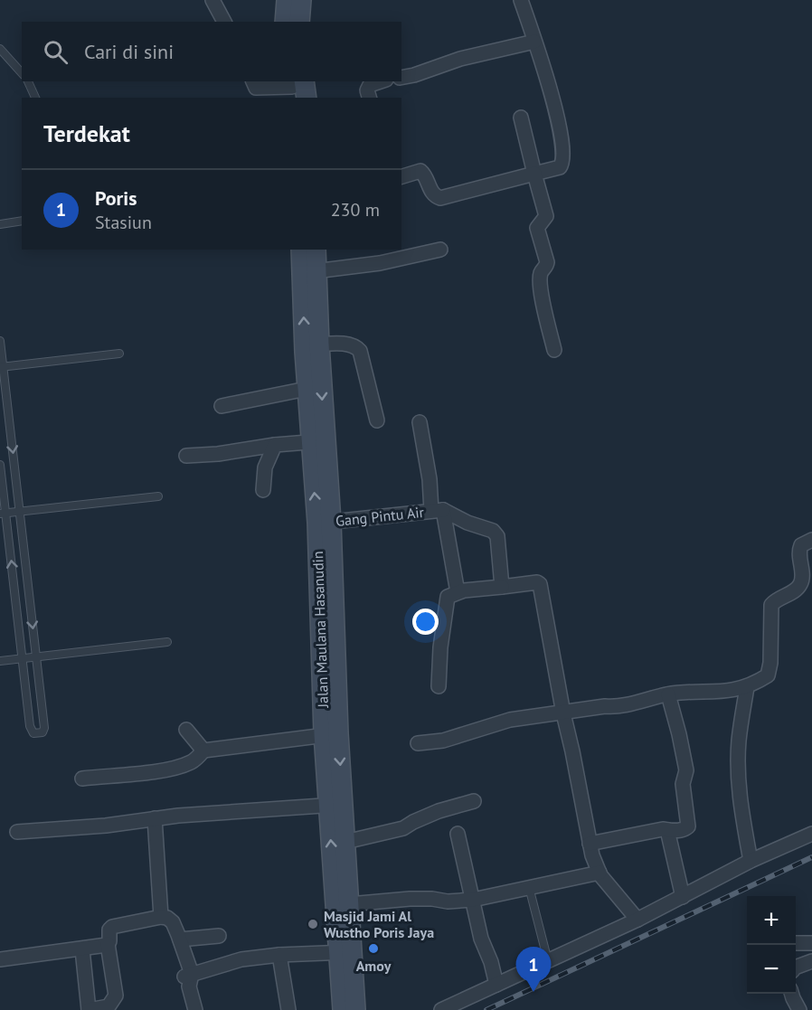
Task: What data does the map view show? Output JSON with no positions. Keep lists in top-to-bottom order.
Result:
{
  "streets": {
    "street": ["Gang Pintu Air", "Jalan Maulana Hasanudin"]
  },
  "crossings": [
    ["Gang Pintu Air", "Jalan Maulana Hasanudin"]
  ],
  "places": ["Masjid Jami Al Wustho Poris Jaya", "Amoy"],
  "page": {
    "search": "Cari di sini",
    "heading": "Terdekat",
    "list": [
      {
        "mark": "1",
        "name": "Poris",
        "note": "Stasiun",
        "value": "230 m"
      }
    ],
    "map_buttons": ["+", "−"],
    "pins": "1"
  }
}
